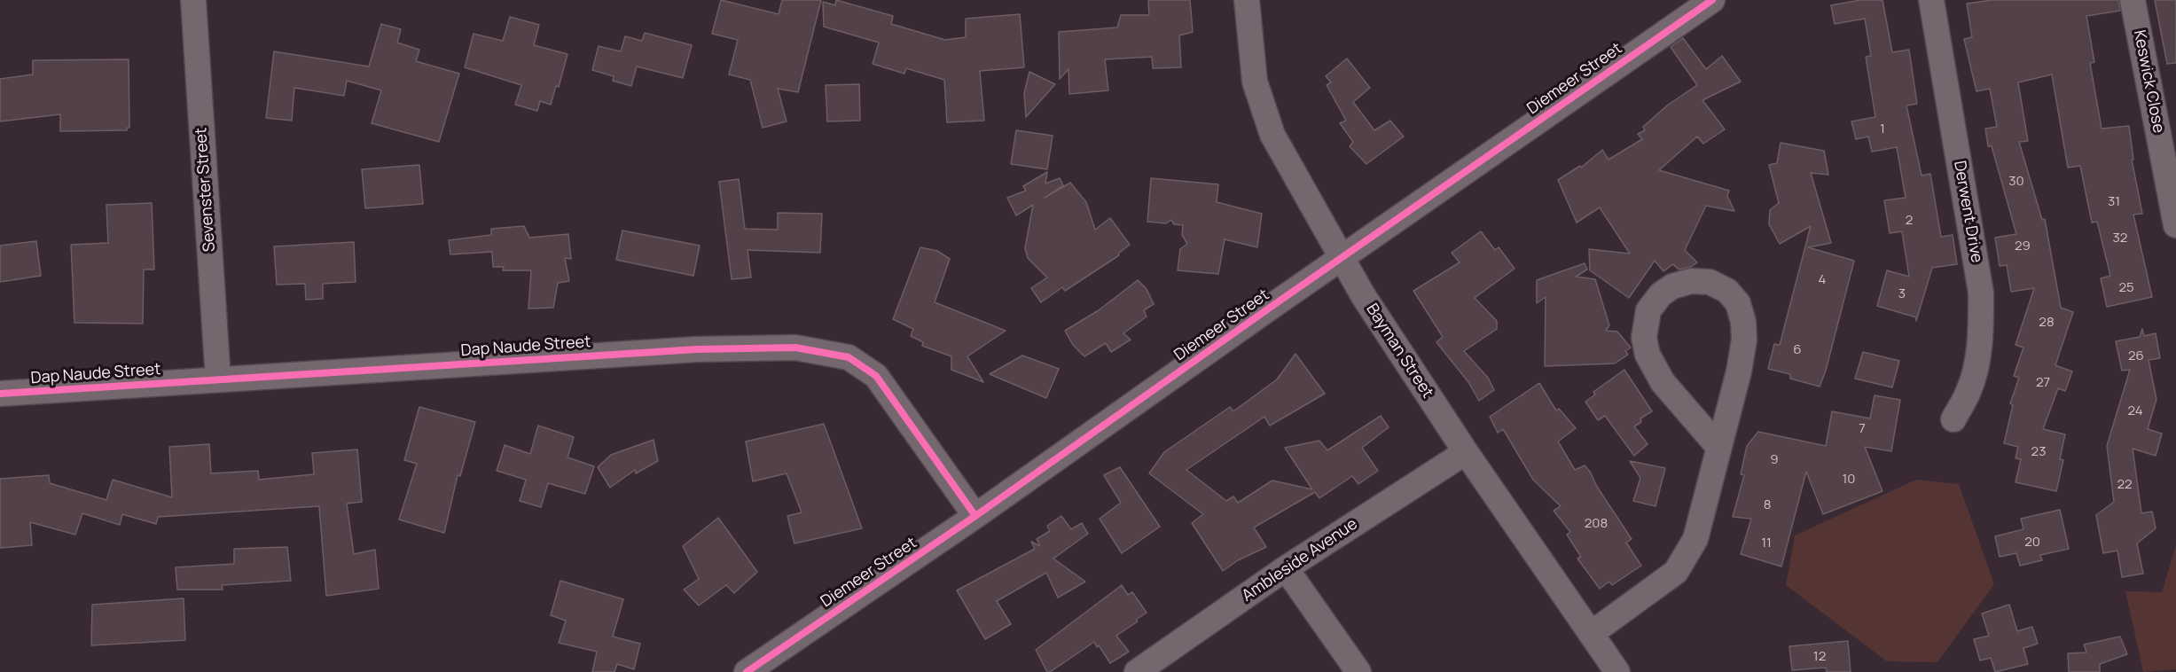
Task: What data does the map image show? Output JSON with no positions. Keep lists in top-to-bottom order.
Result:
{
  "streets": {
    "street": [
      "Diemeer Street",
      "Keswick Close",
      "Sevenster Street",
      "Derwent Drive",
      "Dap Naude Street",
      "Bayman Street",
      "Ambleside Avenue"
    ]
  },
  "crossings": [
    ["Diemeer Street", "Dap Naude Street"],
    ["Diemeer Street", "Bayman Street"],
    ["Sevenster Street", "Dap Naude Street"],
    ["Bayman Street", "Ambleside Avenue"]
  ],
  "house_numbers": [
    "1",
    "30",
    "31",
    "2",
    "32",
    "29",
    "4",
    "25",
    "3",
    "28",
    "6",
    "26",
    "27",
    "24",
    "7",
    "23",
    "9",
    "10",
    "22",
    "8",
    "208",
    "20",
    "11",
    "12"
  ]
}
